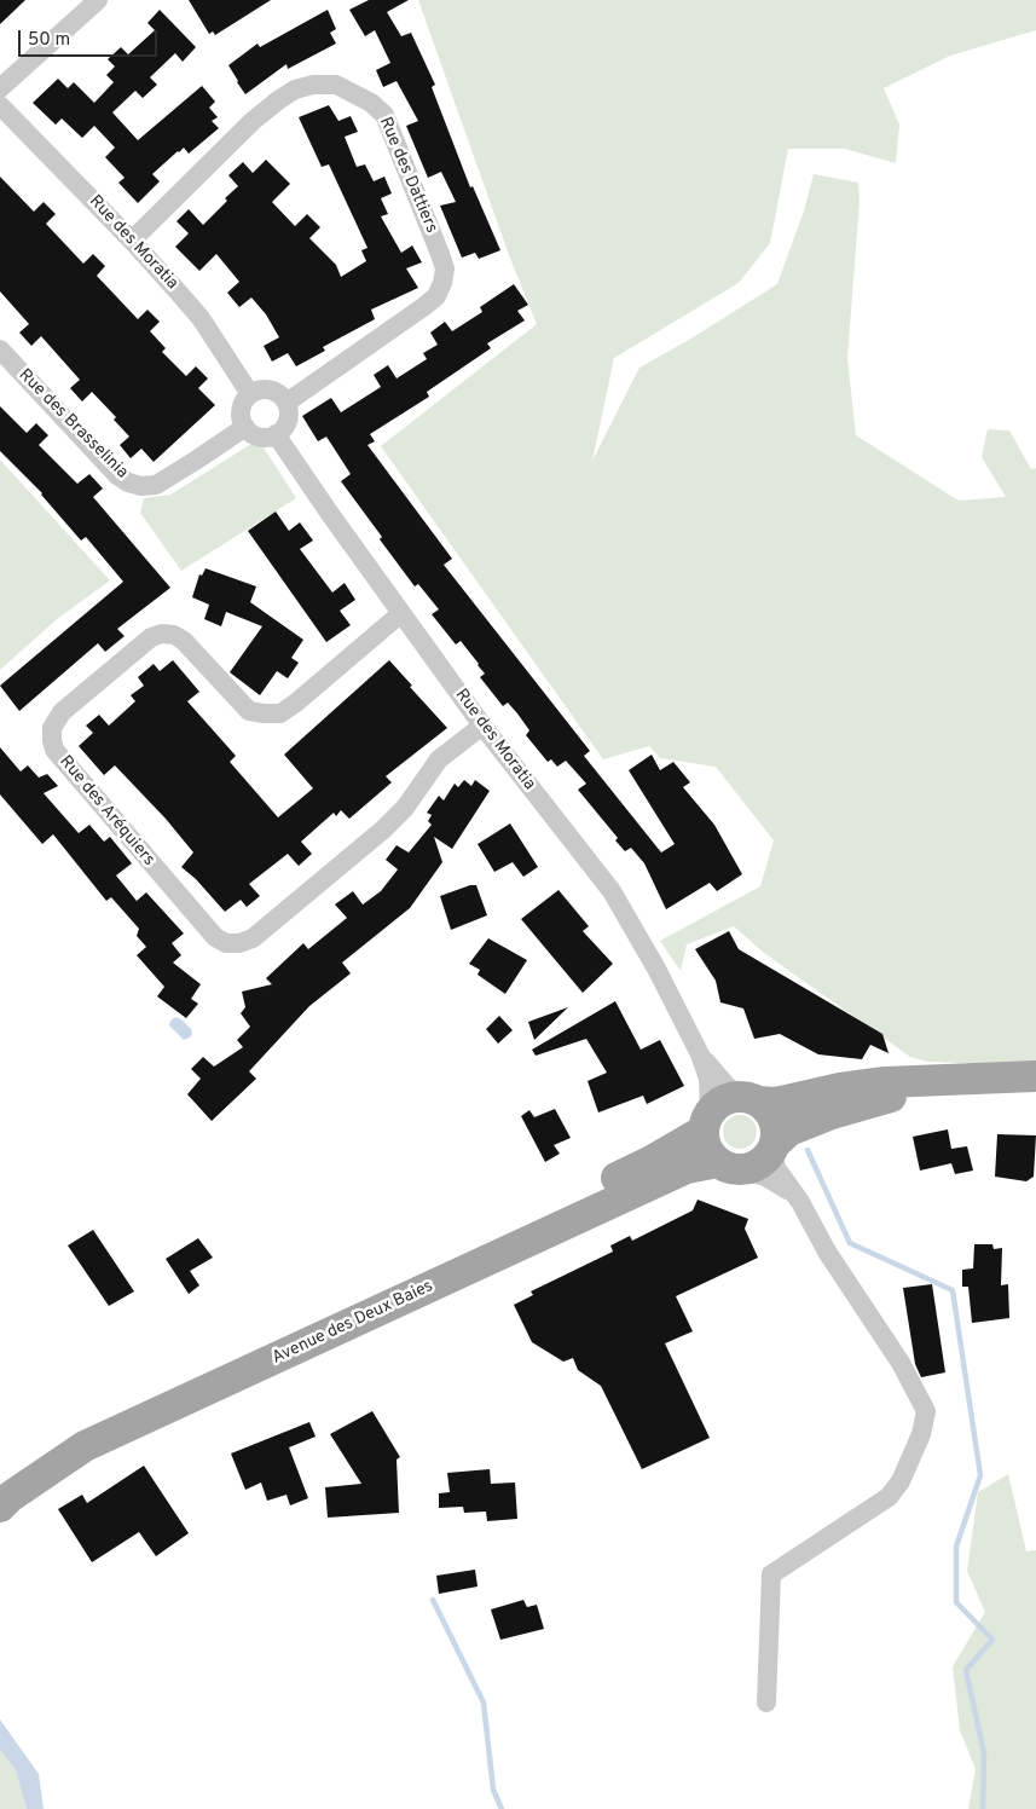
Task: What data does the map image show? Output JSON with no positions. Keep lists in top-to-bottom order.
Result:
{
  "streets": {
    "main road": ["Avenue des Deux Baies"],
    "street": [
      "Rue des Dattiers",
      "Rue des Moratia",
      "Rue des Brasselinia",
      "Rue des Aréquiers"
    ]
  },
  "crossings": [
    ["Rue des Dattiers", "Rue des Moratia"],
    ["Rue des Dattiers", "Rue des Brasselinia"],
    ["Rue des Moratia", "Rue des Brasselinia"],
    ["Rue des Moratia", "Rue des Aréquiers"],
    ["Rue des Moratia", "Avenue des Deux Baies"]
  ],
  "scale_bar": "50 m"
}
